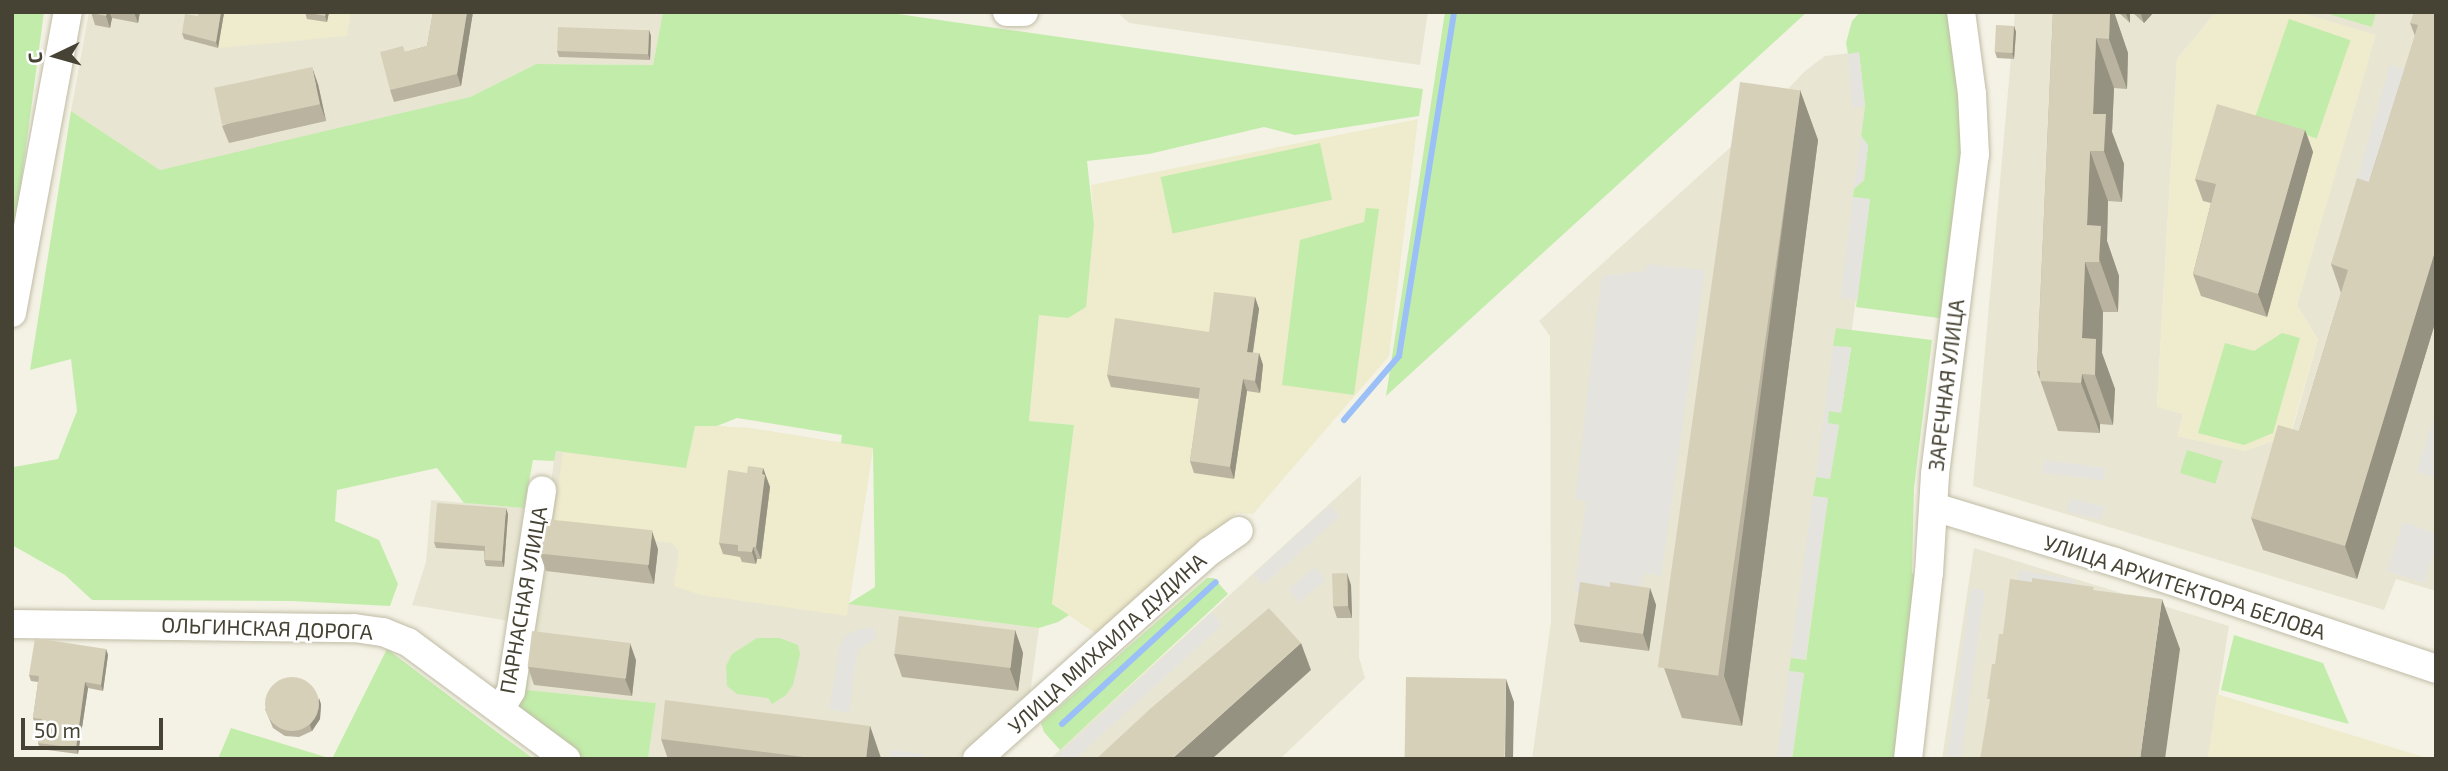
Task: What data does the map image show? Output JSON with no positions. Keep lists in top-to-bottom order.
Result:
{
  "streets": {
    "street": [
      "ЗАРЕЧНАЯ УЛИЦА",
      "УЛИЦА АРХИТЕКТОРА БЕЛОВА",
      "ПАРНАСНАЯ УЛИЦА",
      "ОЛЬГИНСКАЯ ДОРОГА",
      "УЛИЦА МИХАИЛА ДУДИНА"
    ]
  },
  "crossings": [
    ["ЗАРЕЧНАЯ УЛИЦА", "УЛИЦА АРХИТЕКТОРА БЕЛОВА"],
    ["ПАРНАСНАЯ УЛИЦА", "ОЛЬГИНСКАЯ ДОРОГА"]
  ],
  "scale_bar": "50 m",
  "north": "left"
}
